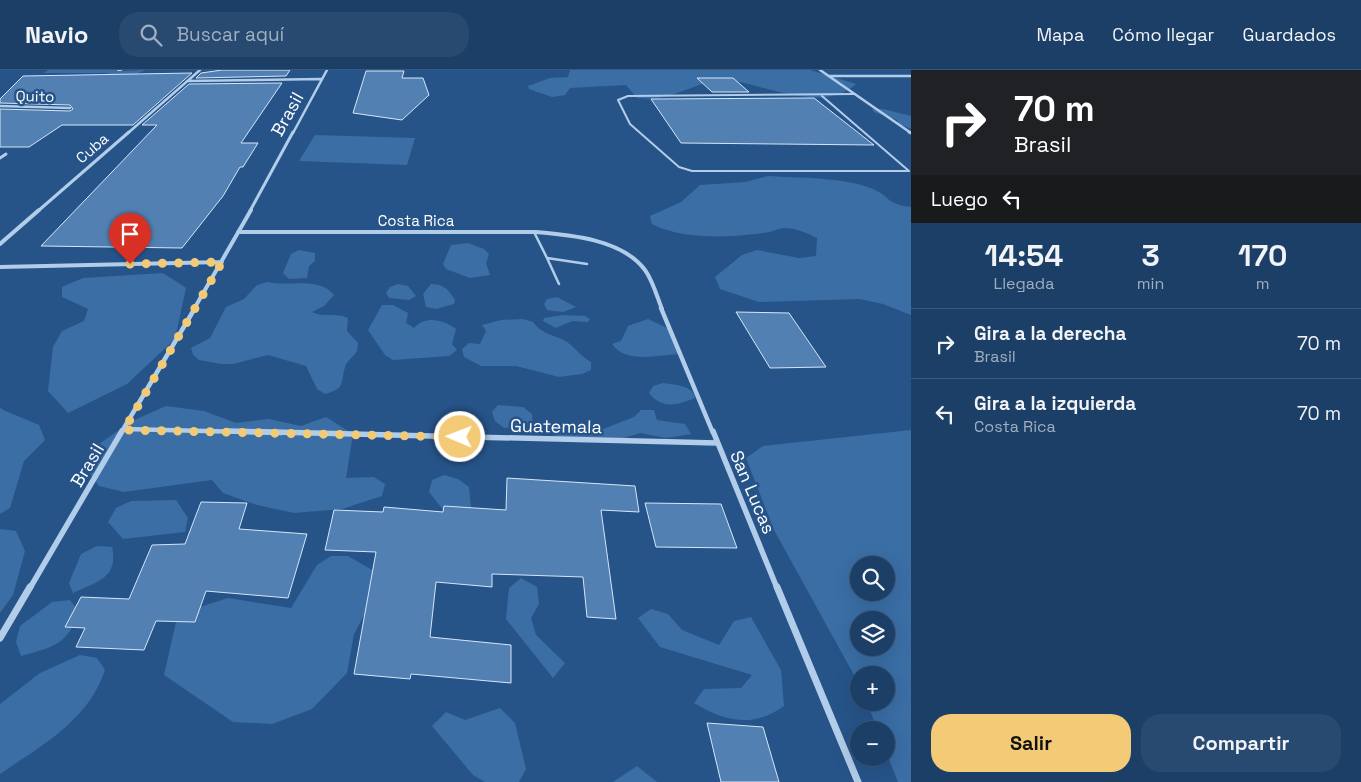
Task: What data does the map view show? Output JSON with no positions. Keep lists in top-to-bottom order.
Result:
{
  "streets": {
    "street": [
      "Quito",
      "Brasil",
      "Cuba",
      "Costa Rica",
      "Guatemala",
      "San Lucas"
    ]
  },
  "crossings": [
    ["Brasil", "Costa Rica"],
    ["Brasil", "Guatemala"],
    ["Costa Rica", "San Lucas"],
    ["Guatemala", "San Lucas"]
  ],
  "page": {
    "header": "Navio",
    "search": "Buscar aquí",
    "nav": ["Mapa", "Cómo llegar", "Guardados"],
    "turn": ["70 m", "Brasil"],
    "then": "Luego",
    "eta": [
      "14:54",
      "Llegada",
      "3",
      "min",
      "170",
      "m"
    ],
    "list": [
      {
        "name": "Gira a la derecha",
        "note": "Brasil",
        "value": "70 m"
      },
      {
        "name": "Gira a la izquierda",
        "note": "Costa Rica",
        "value": "70 m"
      }
    ],
    "map_buttons": ["+", "−"],
    "buttons": ["Salir", "Compartir"]
  }
}
